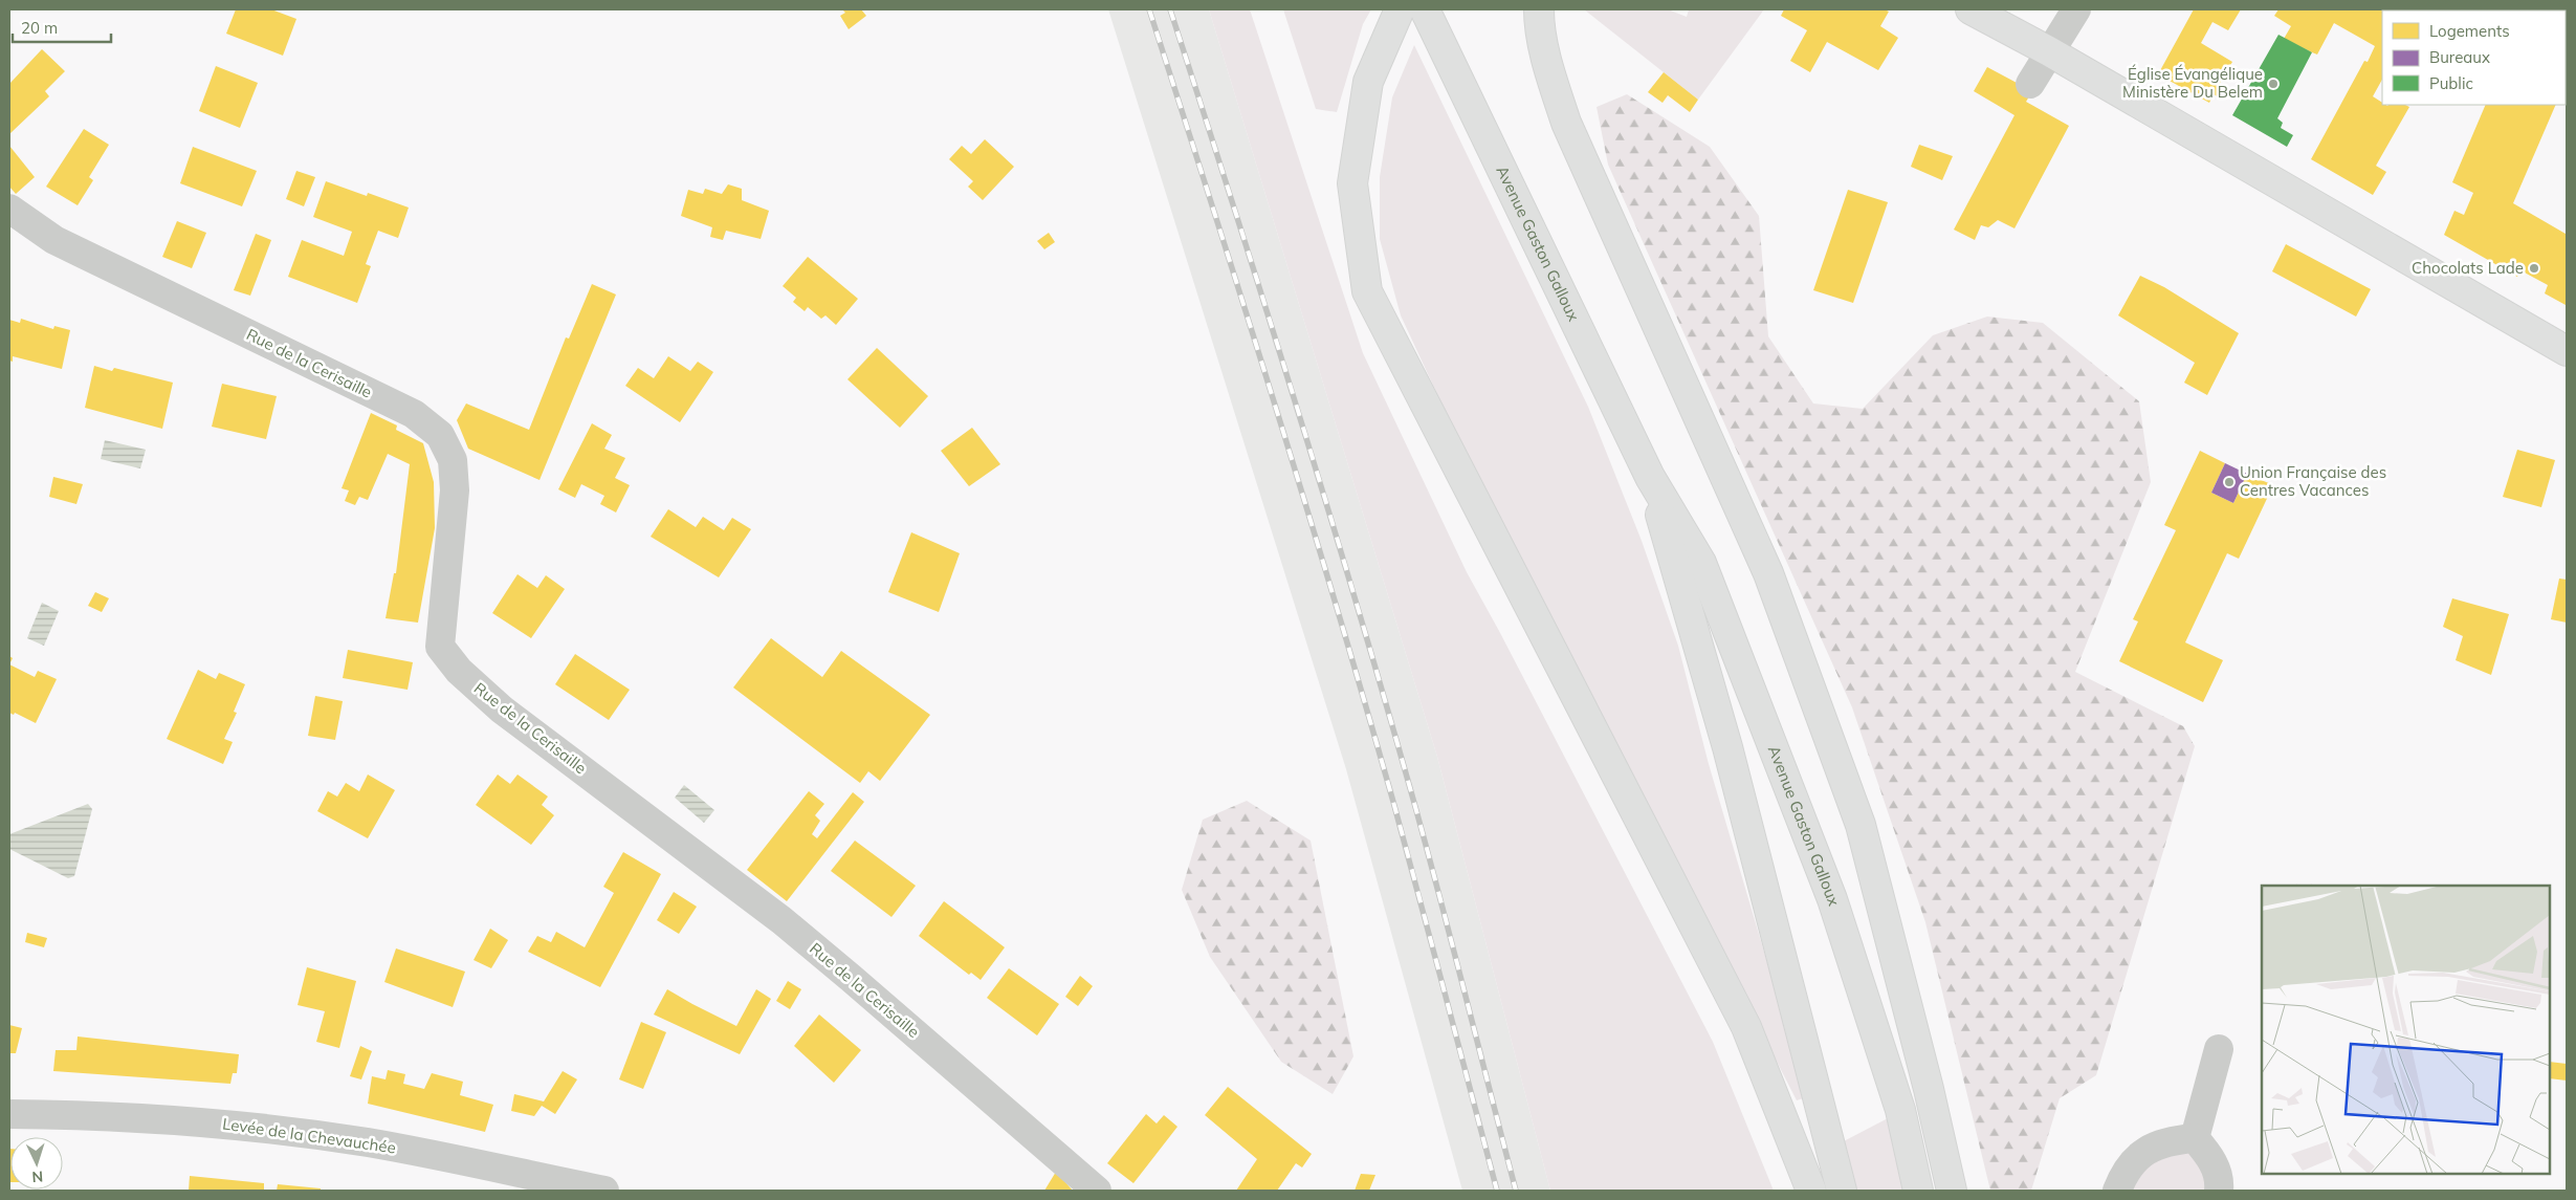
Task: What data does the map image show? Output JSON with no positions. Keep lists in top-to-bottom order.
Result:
{
  "streets": {
    "main road": ["Avenue Gaston Galloux"],
    "street": ["Rue de la Cerisaille", "Levée de la Chevauchée"]
  },
  "places": ["Église Évangélique Ministère Du Belem", "Chocolats Lade", "Union Française des Centres Vacances"],
  "legend": ["Logements", "Bureaux", "Public"],
  "scale_bar": "20 m",
  "north": "bottom"
}
